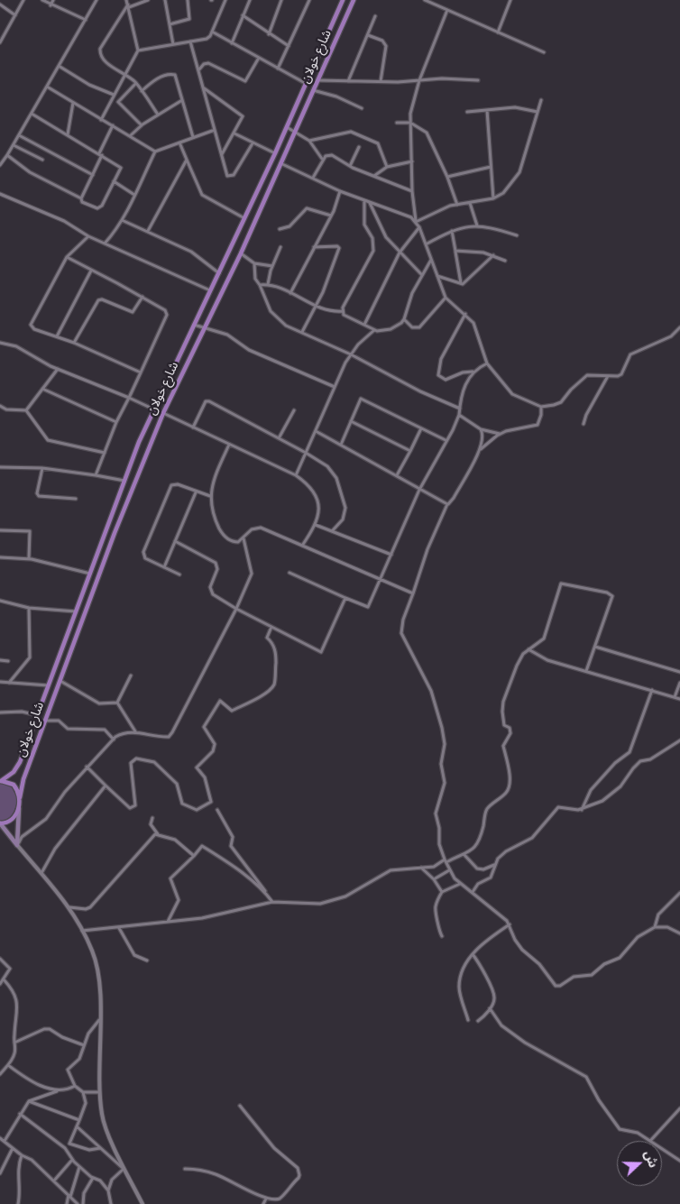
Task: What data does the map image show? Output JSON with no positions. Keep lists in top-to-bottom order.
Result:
{
  "streets": {
    "main road": ["شارع خولان"]
  },
  "north": "right"
}
